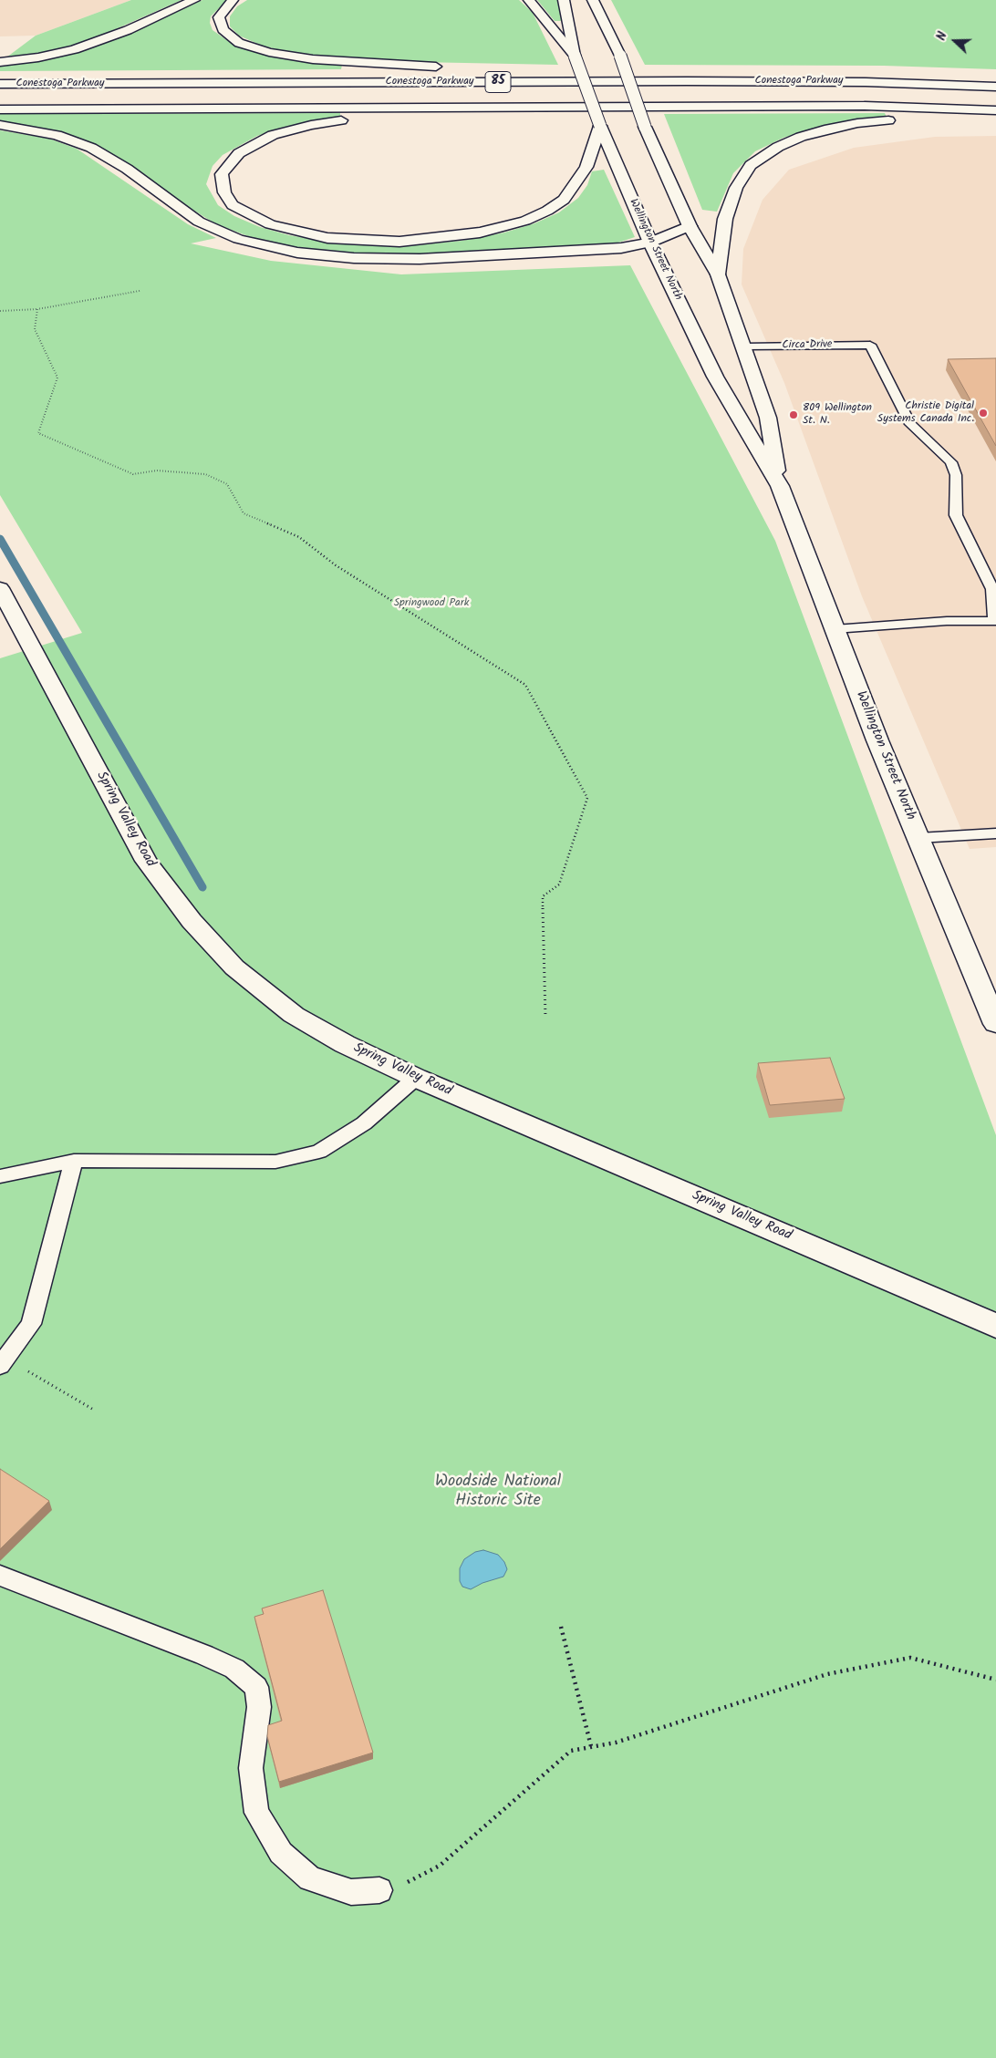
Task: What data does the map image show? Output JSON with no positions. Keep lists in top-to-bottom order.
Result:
{
  "streets": {
    "main road": [
      "Conestoga Parkway",
      "85",
      "Wellington Street North",
      "Spring Valley Road"
    ],
    "lane": ["Circa Drive"]
  },
  "crossings": [
    ["Wellington Street North", "Circa Drive"]
  ],
  "parks": ["Springwood Park", "Woodside National Historic Site"],
  "places": ["Christie Digital Systems Canada Inc.", "809 Wellington St. N."],
  "north": "left"
}
